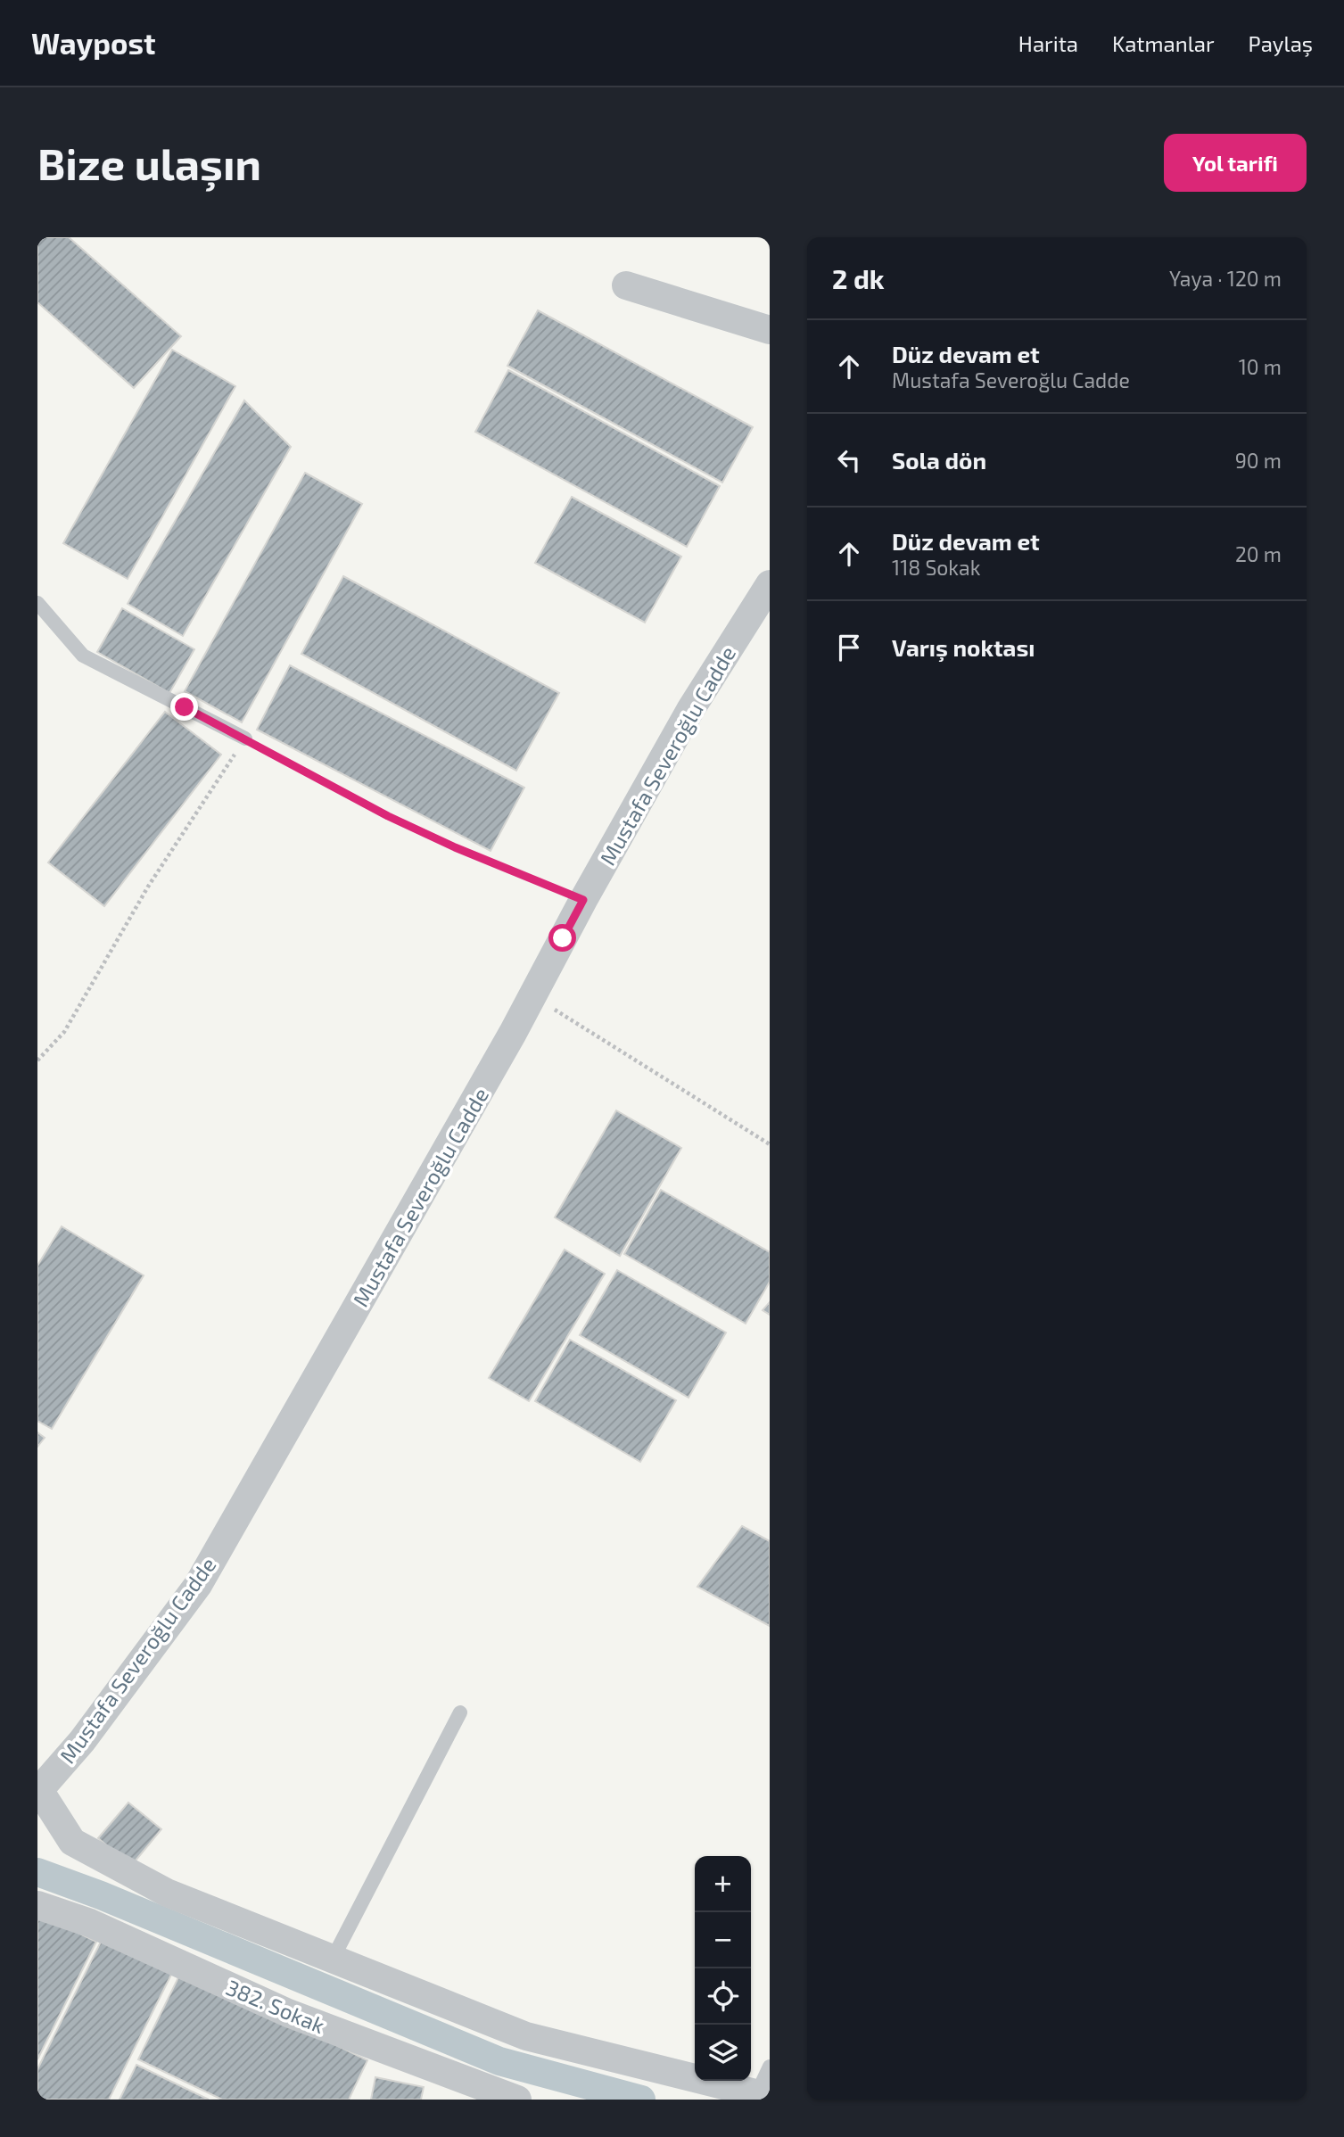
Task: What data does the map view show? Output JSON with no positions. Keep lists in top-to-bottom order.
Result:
{
  "streets": {
    "street": ["Mustafa Severoğlu Cadde", "382. Sokak"]
  },
  "page": {
    "header": "Waypost",
    "nav": ["Harita", "Katmanlar", "Paylaş"],
    "buttons": "Yol tarifi",
    "title": "Bize ulaşın",
    "heading": ["2 dk", "Yaya · 120 m"],
    "list": [
      ["Düz devam et", "Mustafa Severoğlu Cadde", "10 m"],
      ["Sola dön", "90 m"],
      ["Düz devam et", "118 Sokak", "20 m"],
      "Varış noktası"
    ],
    "map_buttons": ["+", "−"]
  }
}
